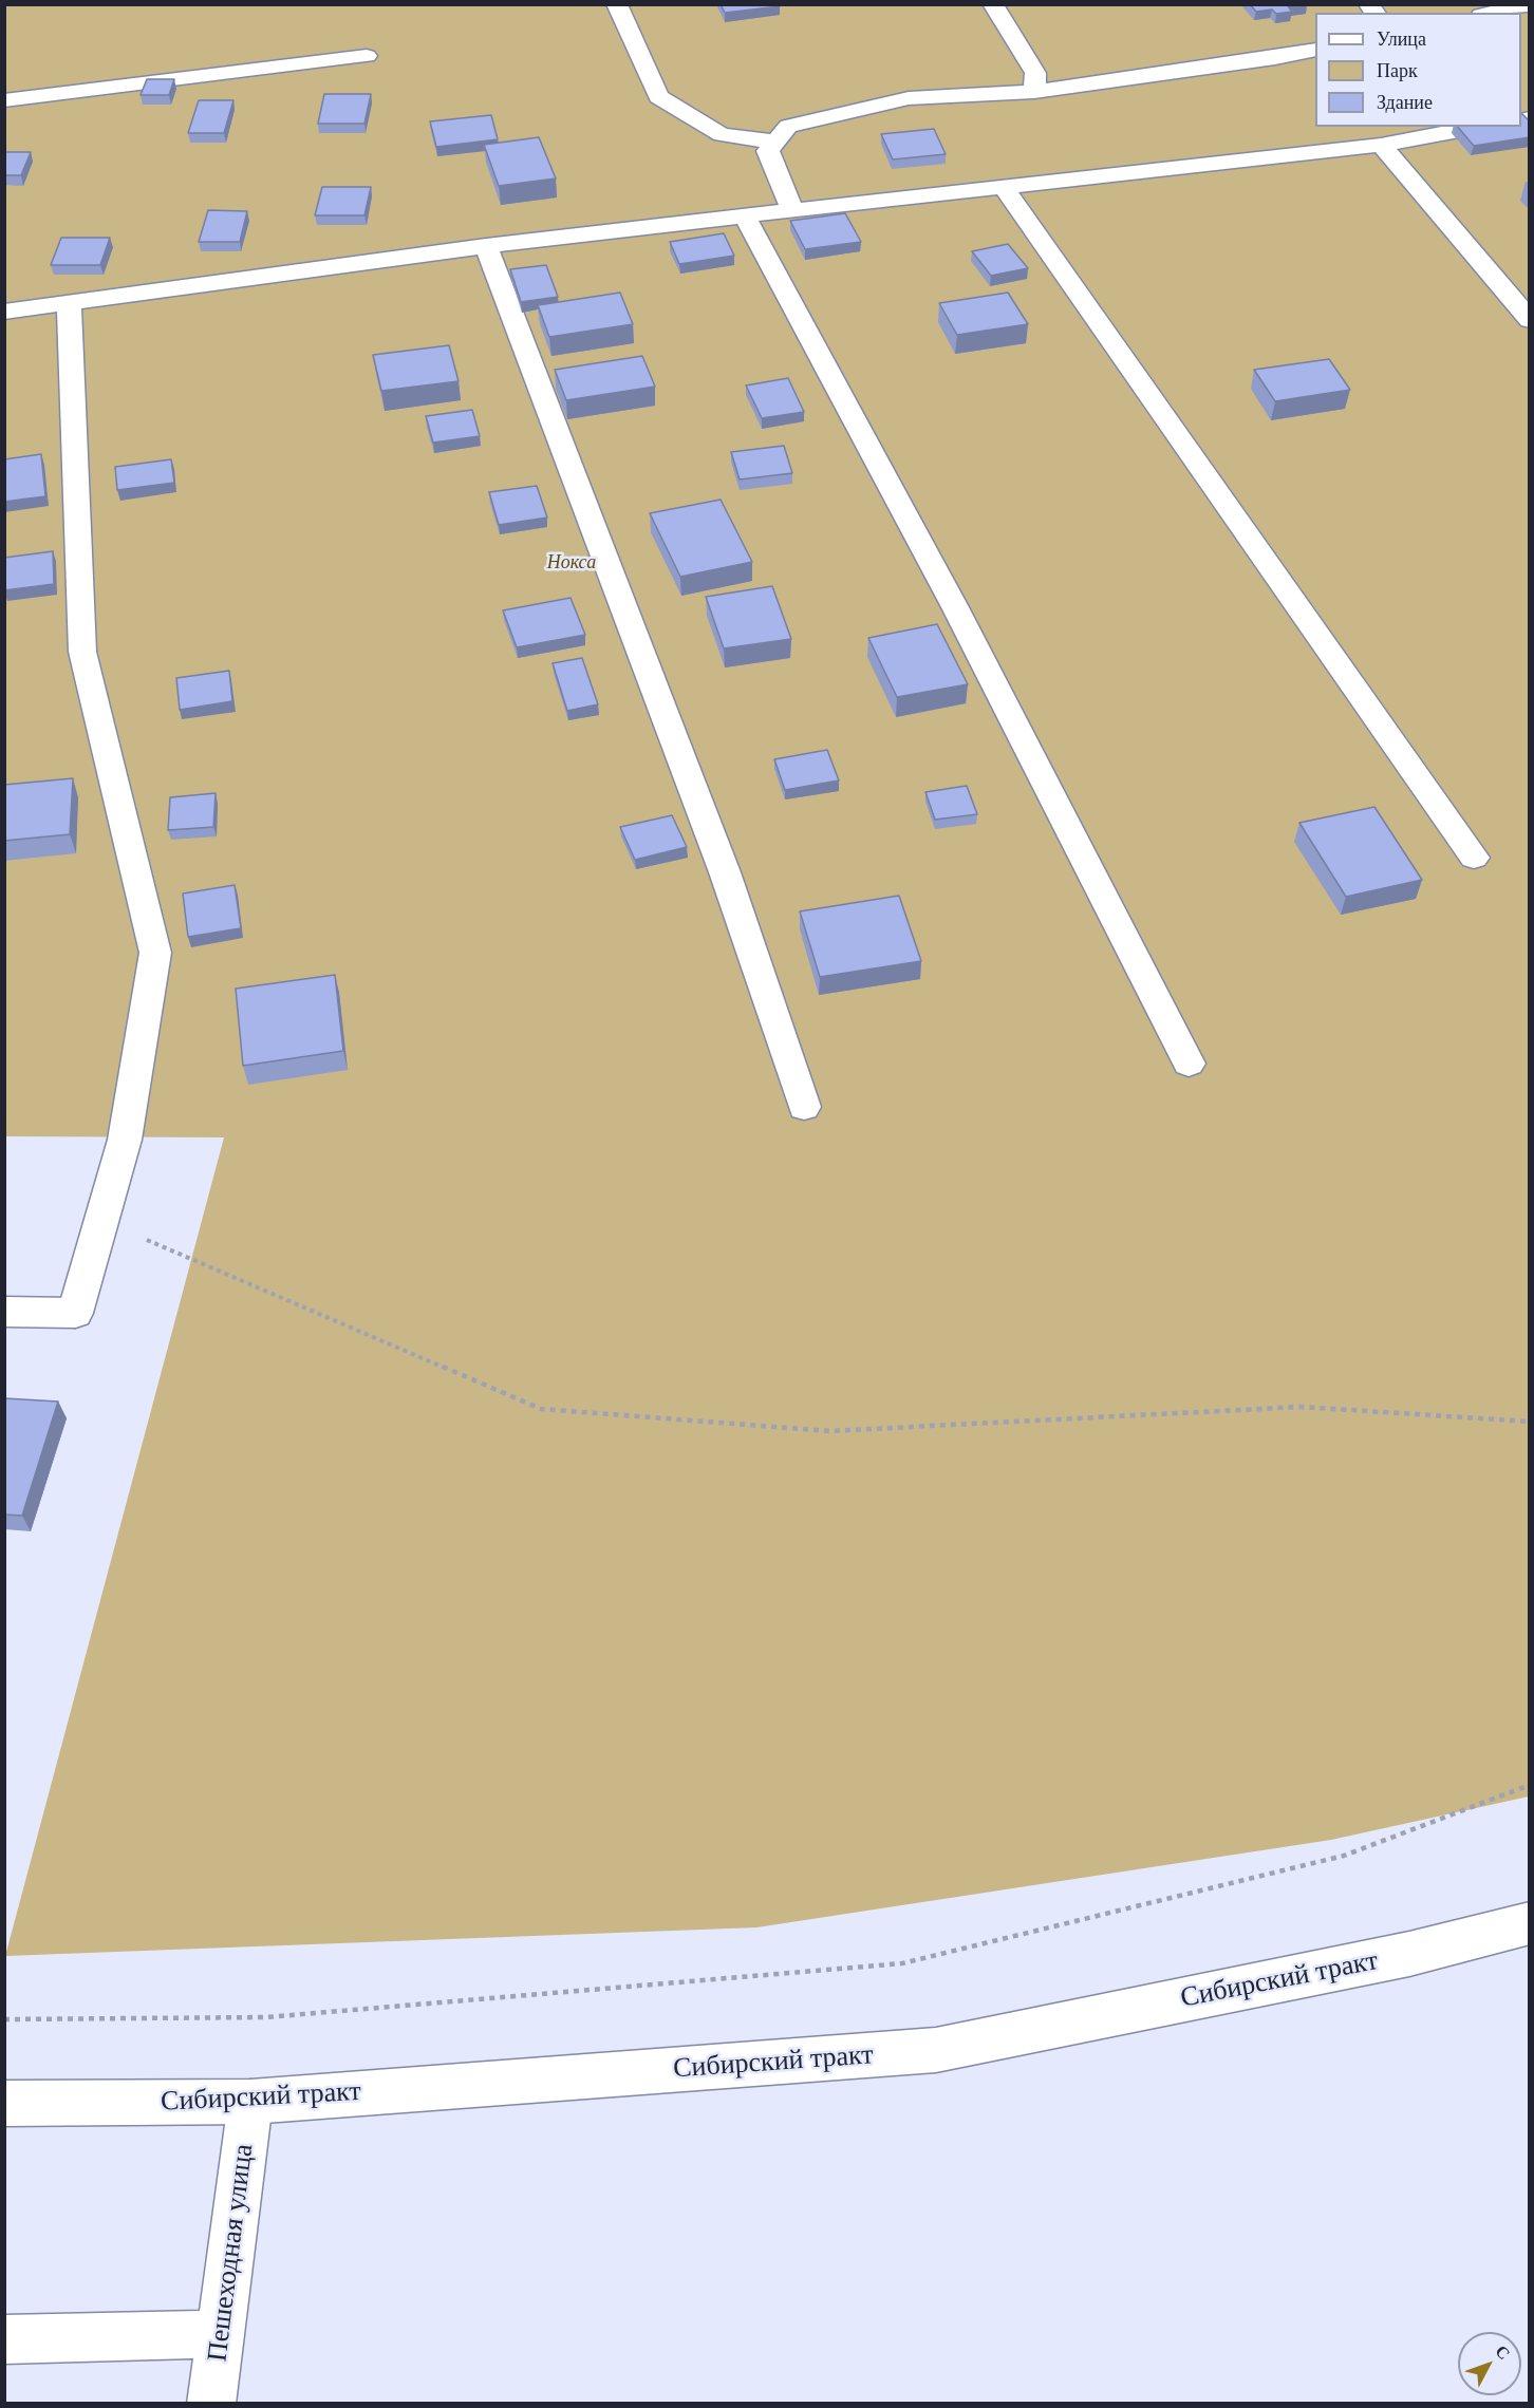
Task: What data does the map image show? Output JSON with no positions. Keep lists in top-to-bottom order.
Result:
{
  "streets": {
    "main road": ["Сибирский тракт", "Пешеходная улица"]
  },
  "crossings": [
    ["Сибирский тракт", "Пешеходная улица"]
  ],
  "parks": ["Нокса"],
  "legend": ["Улица", "Парк", "Здание"],
  "north": "top right"
}
